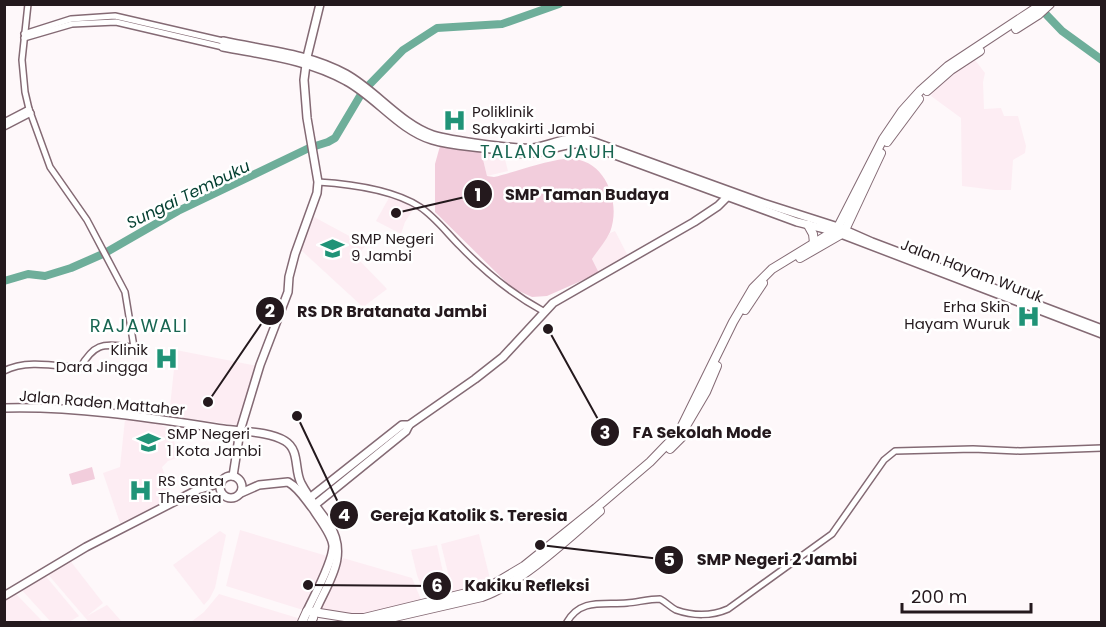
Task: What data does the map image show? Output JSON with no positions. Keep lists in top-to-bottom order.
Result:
{
  "streets": {
    "main road": ["Jalan Hayam Wuruk", "Jalan Raden Mattaher"]
  },
  "districts": ["TALANG JAUH", "RAJAWALI"],
  "water": ["Sungai Tembuku"],
  "places": {
    "hospital": [
      "Poliklinik Sakyakirti Jambi",
      "Erha Skin Hayam Wuruk",
      "Klinik Dara Jingga",
      "RS Santa Theresia"
    ],
    "other": [
      "SMP Taman Budaya",
      "FA Sekolah Mode",
      "RS DR Bratanata Jambi",
      "Gereja Katolik S. Teresia",
      "SMP Negeri 2 Jambi",
      "Kakiku Refleksi"
    ],
    "school or university": ["SMP Negeri 9 Jambi", "SMP Negeri 1 Kota Jambi"]
  },
  "scale_bar": "200 m"
}
